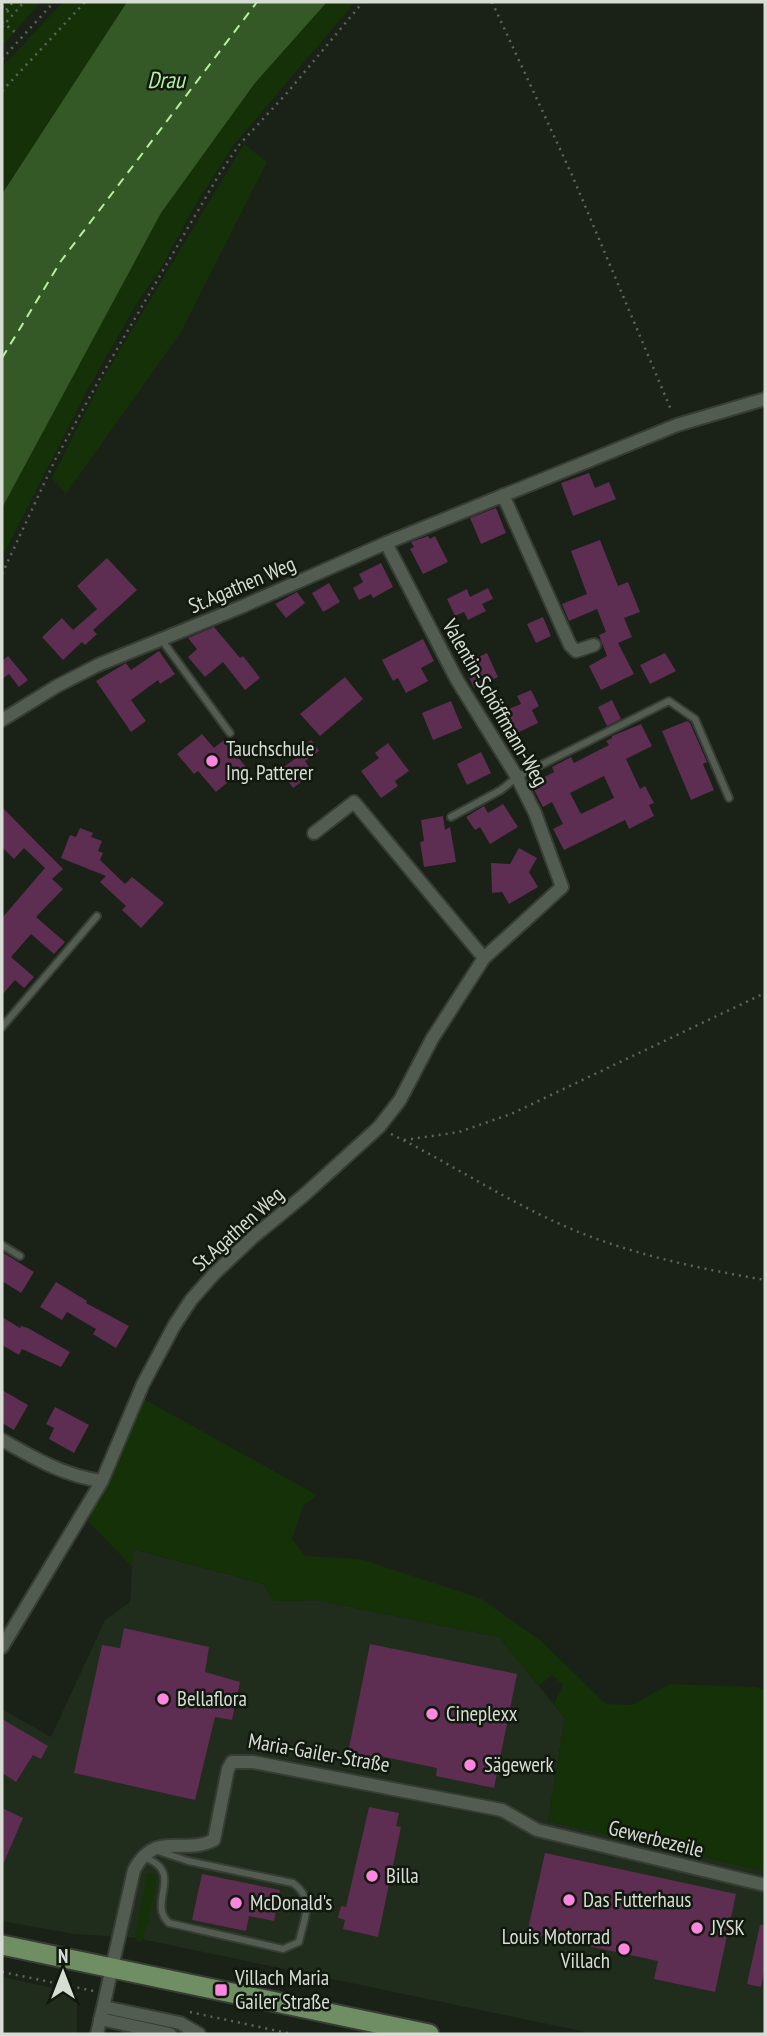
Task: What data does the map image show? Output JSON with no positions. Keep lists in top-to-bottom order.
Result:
{
  "streets": {
    "street": [
      "St.Agathen Weg",
      "Valentin-Schöffmann-Weg",
      "Maria-Gailer-Straße",
      "Gewerbezeile"
    ]
  },
  "crossings": [
    ["St.Agathen Weg", "Valentin-Schöffmann-Weg"],
    ["Maria-Gailer-Straße", "Gewerbezeile"]
  ],
  "water": ["Drau"],
  "places": {
    "other": [
      "Tauchschule Ing. Patterer",
      "Bellaflora",
      "Cineplexx",
      "Sägewerk",
      "Billa",
      "Das Futterhaus",
      "McDonald's",
      "JYSK",
      "Louis Motorrad Villach"
    ],
    "transit": ["Villach Maria Gailer Straße"]
  },
  "north": "top"
}
